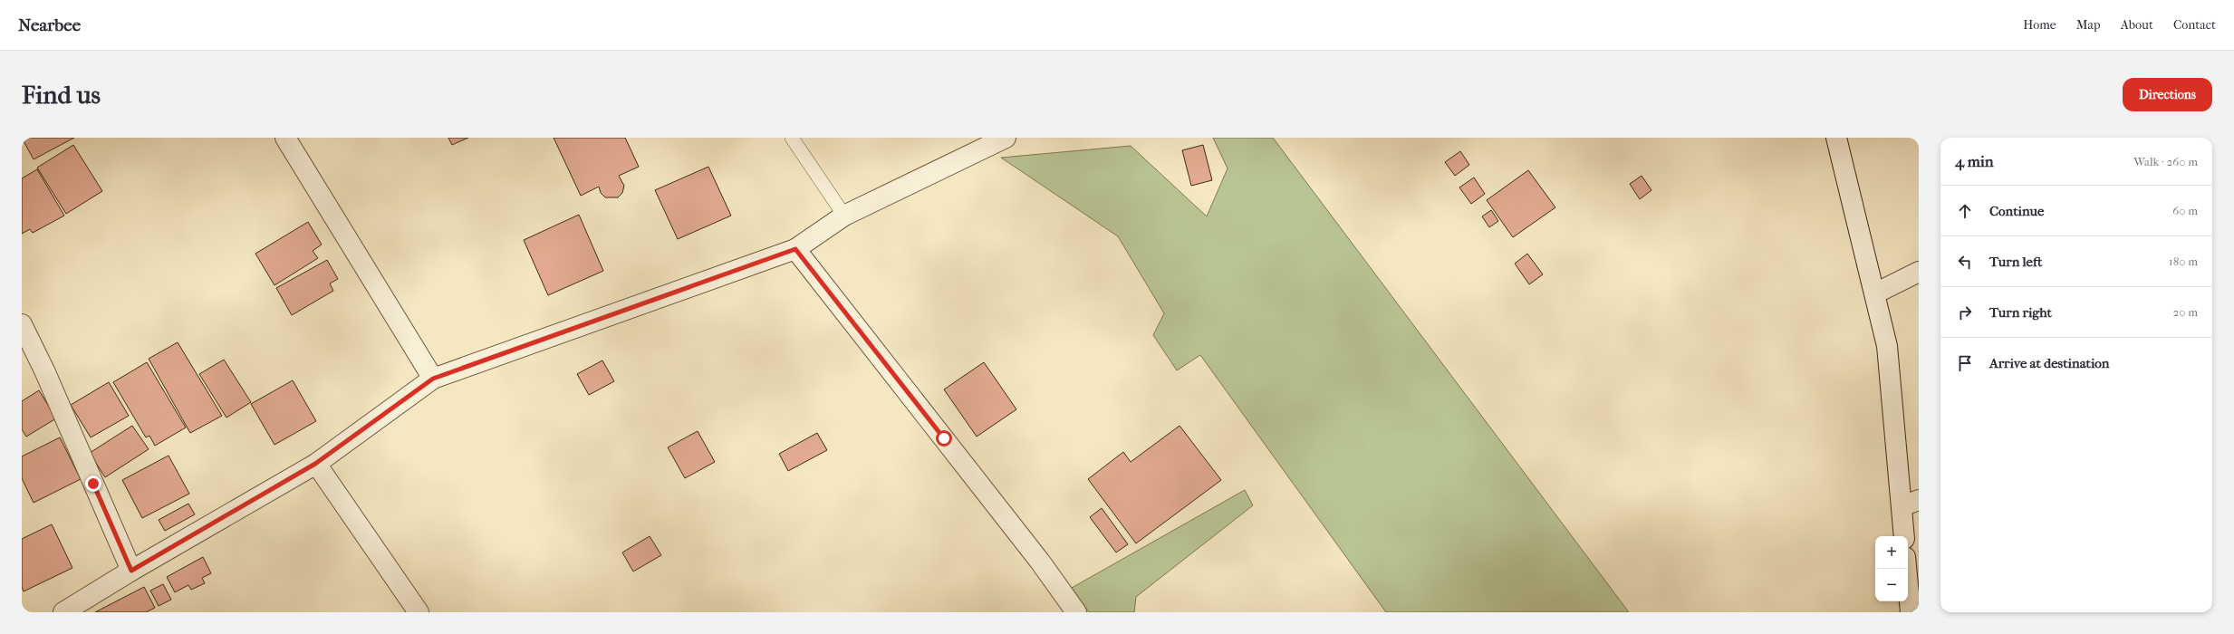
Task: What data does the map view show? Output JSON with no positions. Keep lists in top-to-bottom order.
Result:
{
  "page": {
    "header": "Nearbee",
    "nav": [
      "Home",
      "Map",
      "About",
      "Contact"
    ],
    "buttons": "Directions",
    "title": "Find us",
    "heading": ["4 min", "Walk · 260 m"],
    "list": [
      ["Continue", "60 m"],
      ["Turn left", "180 m"],
      ["Turn right", "20 m"],
      "Arrive at destination"
    ],
    "map_buttons": ["+", "−"]
  }
}
